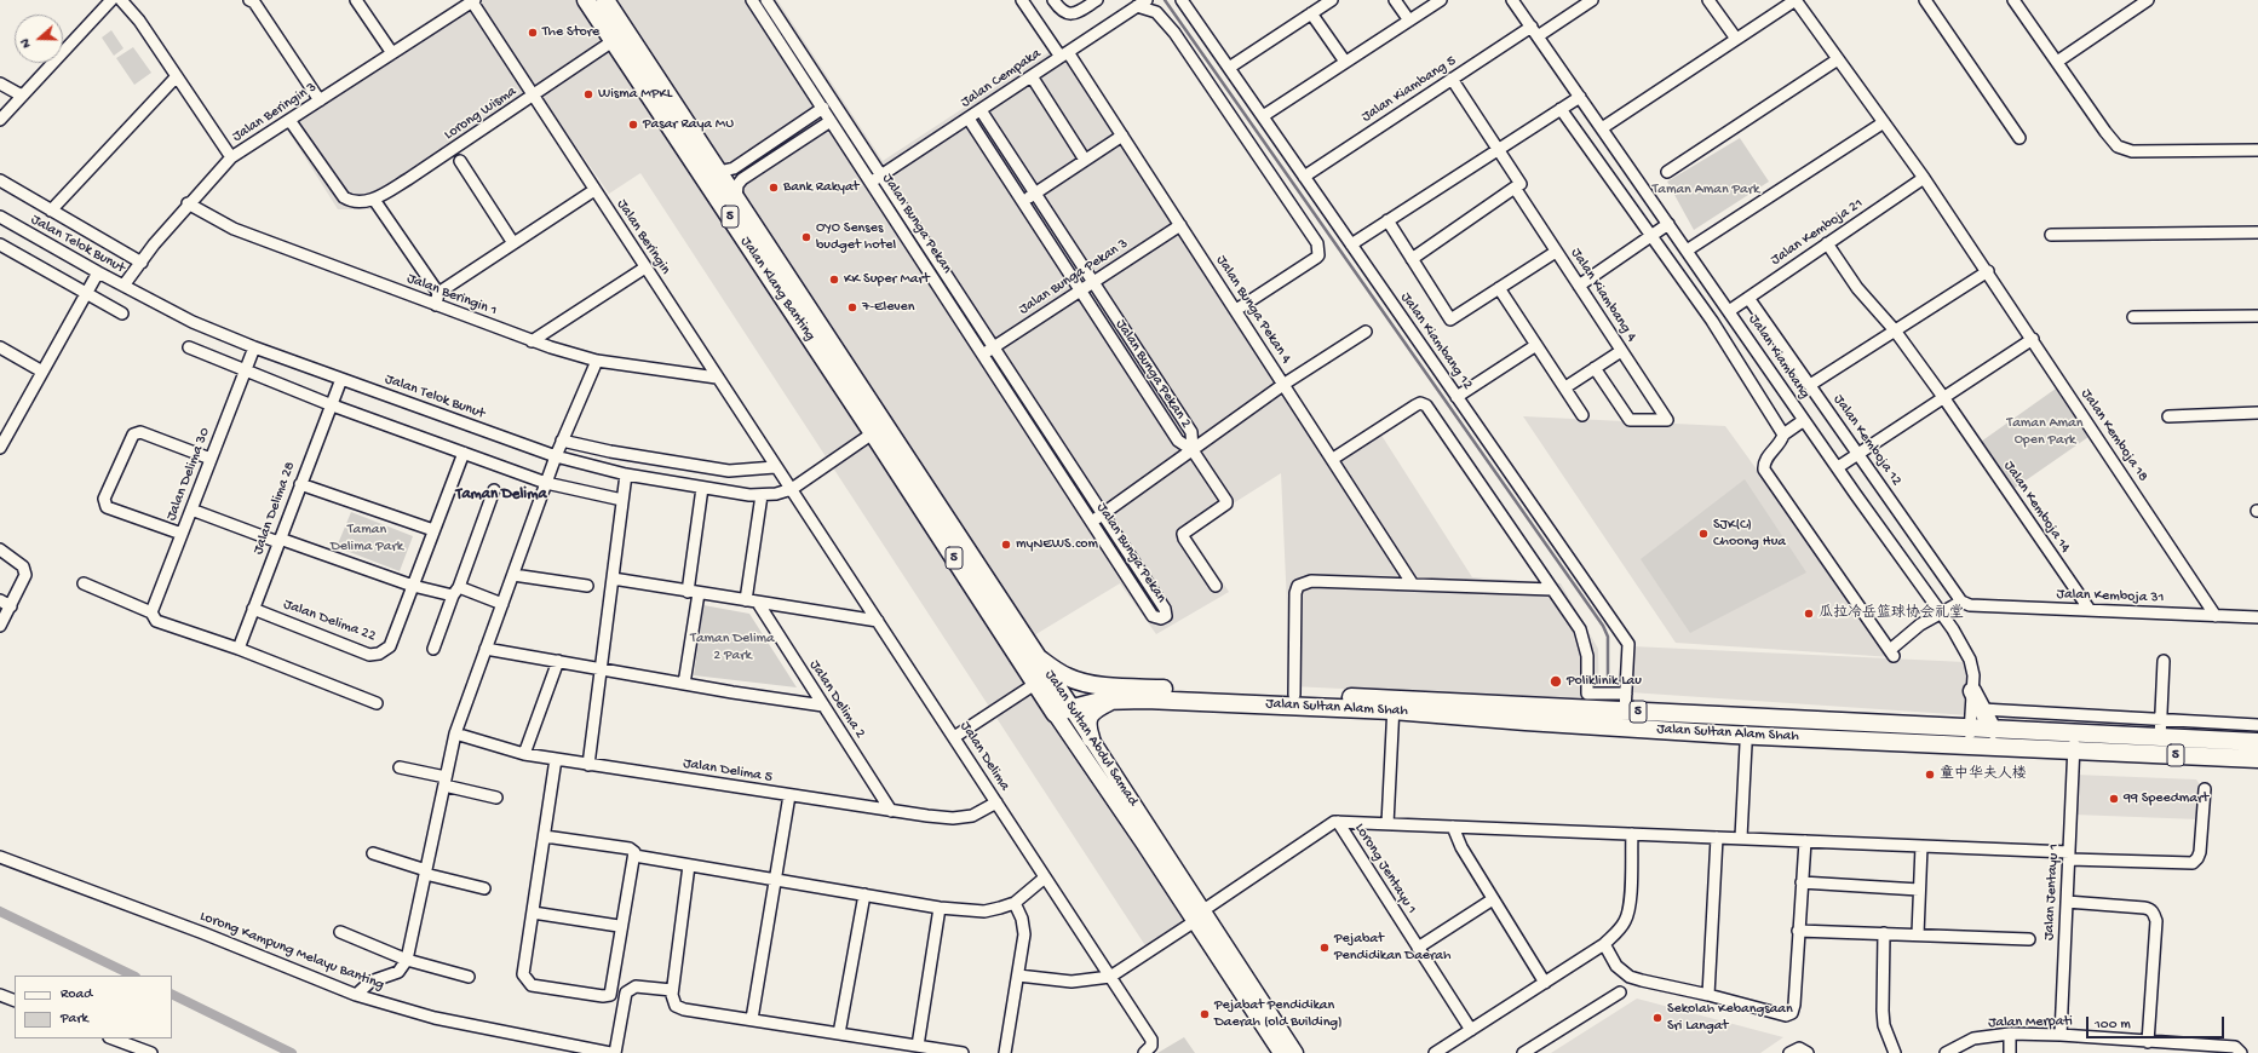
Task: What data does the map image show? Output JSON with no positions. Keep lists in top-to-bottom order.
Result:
{
  "streets": {
    "highway": [
      "5",
      "Jalan Klang Banting",
      "Jalan Sultan Alam Shah",
      "Jalan Sultan Abdul Samad"
    ],
    "street": [
      "Jalan Cempaka",
      "Jalan Kiambang 5",
      "Jalan Beringin 3",
      "Lorong Wisma",
      "Jalan Bunga Pekan",
      "Jalan Kemboja 21",
      "Jalan Beringin",
      "Jalan Telok Bunut",
      "Jalan Bunga Pekan 3",
      "Jalan Beringin 1",
      "Jalan Kiambang 4",
      "Jalan Bunga Pekan 4",
      "Jalan Kiambang 12",
      "Jalan Kiambang",
      "Jalan Bunga Pekan 2",
      "Jalan Kemboja 18",
      "Jalan Kemboja 12",
      "Jalan Delima 30",
      "Jalan Kemboja 14",
      "Jalan Delima 28",
      "Jalan Kemboja 31",
      "Jalan Delima 22",
      "Jalan Delima 2",
      "Jalan Delima",
      "Jalan Delima 5",
      "Lorong Jentayu 1",
      "Jalan Jentayu 1",
      "Lorong Kampung Melayu Banting",
      "Jalan Merpati"
    ]
  },
  "crossings": [
    ["Jalan Cempaka", "Jalan Bunga Pekan"],
    ["Jalan Cempaka", "Jalan Bunga Pekan 4"],
    ["Jalan Cempaka", "Jalan Bunga Pekan 2"],
    ["Jalan Kiambang 5", "Jalan Kiambang 4"],
    ["Jalan Kiambang 5", "Jalan Kiambang 12"],
    ["Jalan Kiambang 5", "Jalan Kiambang"],
    ["Jalan Beringin 3", "Lorong Wisma"],
    ["Jalan Beringin 3", "Jalan Beringin"],
    ["Jalan Beringin 3", "Jalan Telok Bunut"],
    ["Jalan Beringin 3", "Jalan Beringin 1"],
    ["Lorong Wisma", "Jalan Beringin"],
    ["Lorong Wisma", "Jalan Klang Banting"],
    ["5", "Jalan Sultan Alam Shah"],
    ["5", "Jalan Sultan Abdul Samad"],
    ["Jalan Bunga Pekan", "Jalan Bunga Pekan 3"],
    ["Jalan Kemboja 21", "Jalan Kiambang"],
    ["Jalan Kemboja 21", "Jalan Kemboja 18"],
    ["Jalan Kemboja 21", "Jalan Kemboja 12"],
    ["Jalan Kemboja 21", "Jalan Kemboja 14"],
    ["Jalan Beringin", "Jalan Telok Bunut"],
    ["Jalan Beringin", "Jalan Beringin 1"],
    ["Jalan Beringin", "Jalan Delima"],
    ["Jalan Telok Bunut", "Jalan Klang Banting"],
    ["Jalan Telok Bunut", "Jalan Delima 30"],
    ["Jalan Telok Bunut", "Jalan Delima 28"],
    ["Jalan Telok Bunut", "Jalan Sultan Abdul Samad"],
    ["Jalan Telok Bunut", "Jalan Delima"],
    ["Jalan Bunga Pekan 3", "Jalan Bunga Pekan 4"],
    ["Jalan Bunga Pekan 3", "Jalan Bunga Pekan 2"],
    ["Jalan Klang Banting", "Jalan Sultan Abdul Samad"],
    ["Jalan Kiambang 12", "Jalan Sultan Alam Shah"],
    ["Jalan Kiambang", "Jalan Sultan Alam Shah"],
    ["Jalan Kemboja 18", "Jalan Kemboja 31"],
    ["Jalan Kemboja 12", "Jalan Kemboja 31"],
    ["Jalan Kemboja 14", "Jalan Kemboja 31"],
    ["Jalan Delima 28", "Jalan Delima 22"],
    ["Jalan Delima 2", "Jalan Delima 5"],
    ["Jalan Sultan Alam Shah", "Jalan Sultan Abdul Samad"],
    ["Jalan Sultan Alam Shah", "Jalan Jentayu 1"],
    ["Jalan Delima", "Jalan Delima 5"],
    ["Jalan Jentayu 1", "Jalan Merpati"]
  ],
  "districts": ["Taman Delima"],
  "parks": [
    "Taman Aman Park",
    "Taman Aman Open Park",
    "Taman Delima Park",
    "Taman Delima 2 Park"
  ],
  "places": [
    "The Store",
    "Wisma MPKL",
    "Pasar Raya MU",
    "Bank Rakyat",
    "OYO Senses budget hotel",
    "KK Super Mart",
    "7-Eleven",
    "SJK(C) Choong Hua",
    "myNEWS.com",
    "瓜拉冷岳篮球协会礼堂",
    "Poliklinik Lau",
    "童中华夫人楼",
    "99 Speedmart",
    "Pejabat Pendidikan Daerah",
    "Pejabat Pendidikan Daerah (old Building)",
    "Sekolah Kebangsaan Sri Langat"
  ],
  "legend": ["Road", "Park"],
  "scale_bar": "100 m",
  "north": "left"
}
